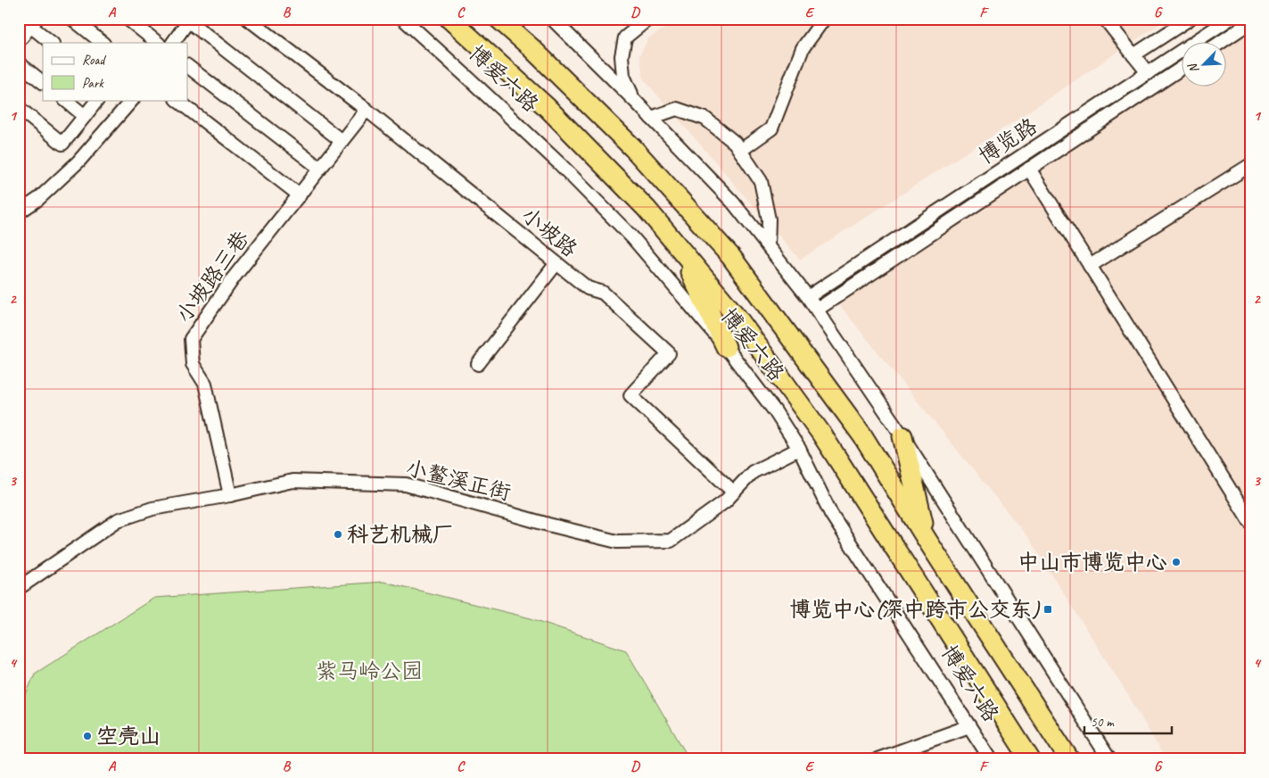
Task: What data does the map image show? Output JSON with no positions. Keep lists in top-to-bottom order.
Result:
{
  "streets": {
    "highway": ["博爱六路"],
    "street": [
      "博览路",
      "小坡路",
      "小坡路三巷",
      "小鳌溪正街"
    ]
  },
  "crossings": [
    ["博爱六路", "小鳌溪正街"],
    ["小坡路", "小坡路三巷"],
    ["小坡路", "小鳌溪正街"],
    ["小坡路三巷", "小鳌溪正街"]
  ],
  "parks": ["紫马岭公园"],
  "places": {
    "other": ["科艺机械厂", "中山市博览中心", "空壳山"],
    "transit": ["博览中心(深中跨市公交东)"]
  },
  "legend": ["Road", "Park"],
  "scale_bar": "50 m",
  "north": "bottom left",
  "grid": {
    "columns": [
      "A",
      "B",
      "C",
      "D",
      "E",
      "F",
      "G"
    ],
    "rows": [
      "1",
      "2",
      "3",
      "4"
    ]
  }
}
